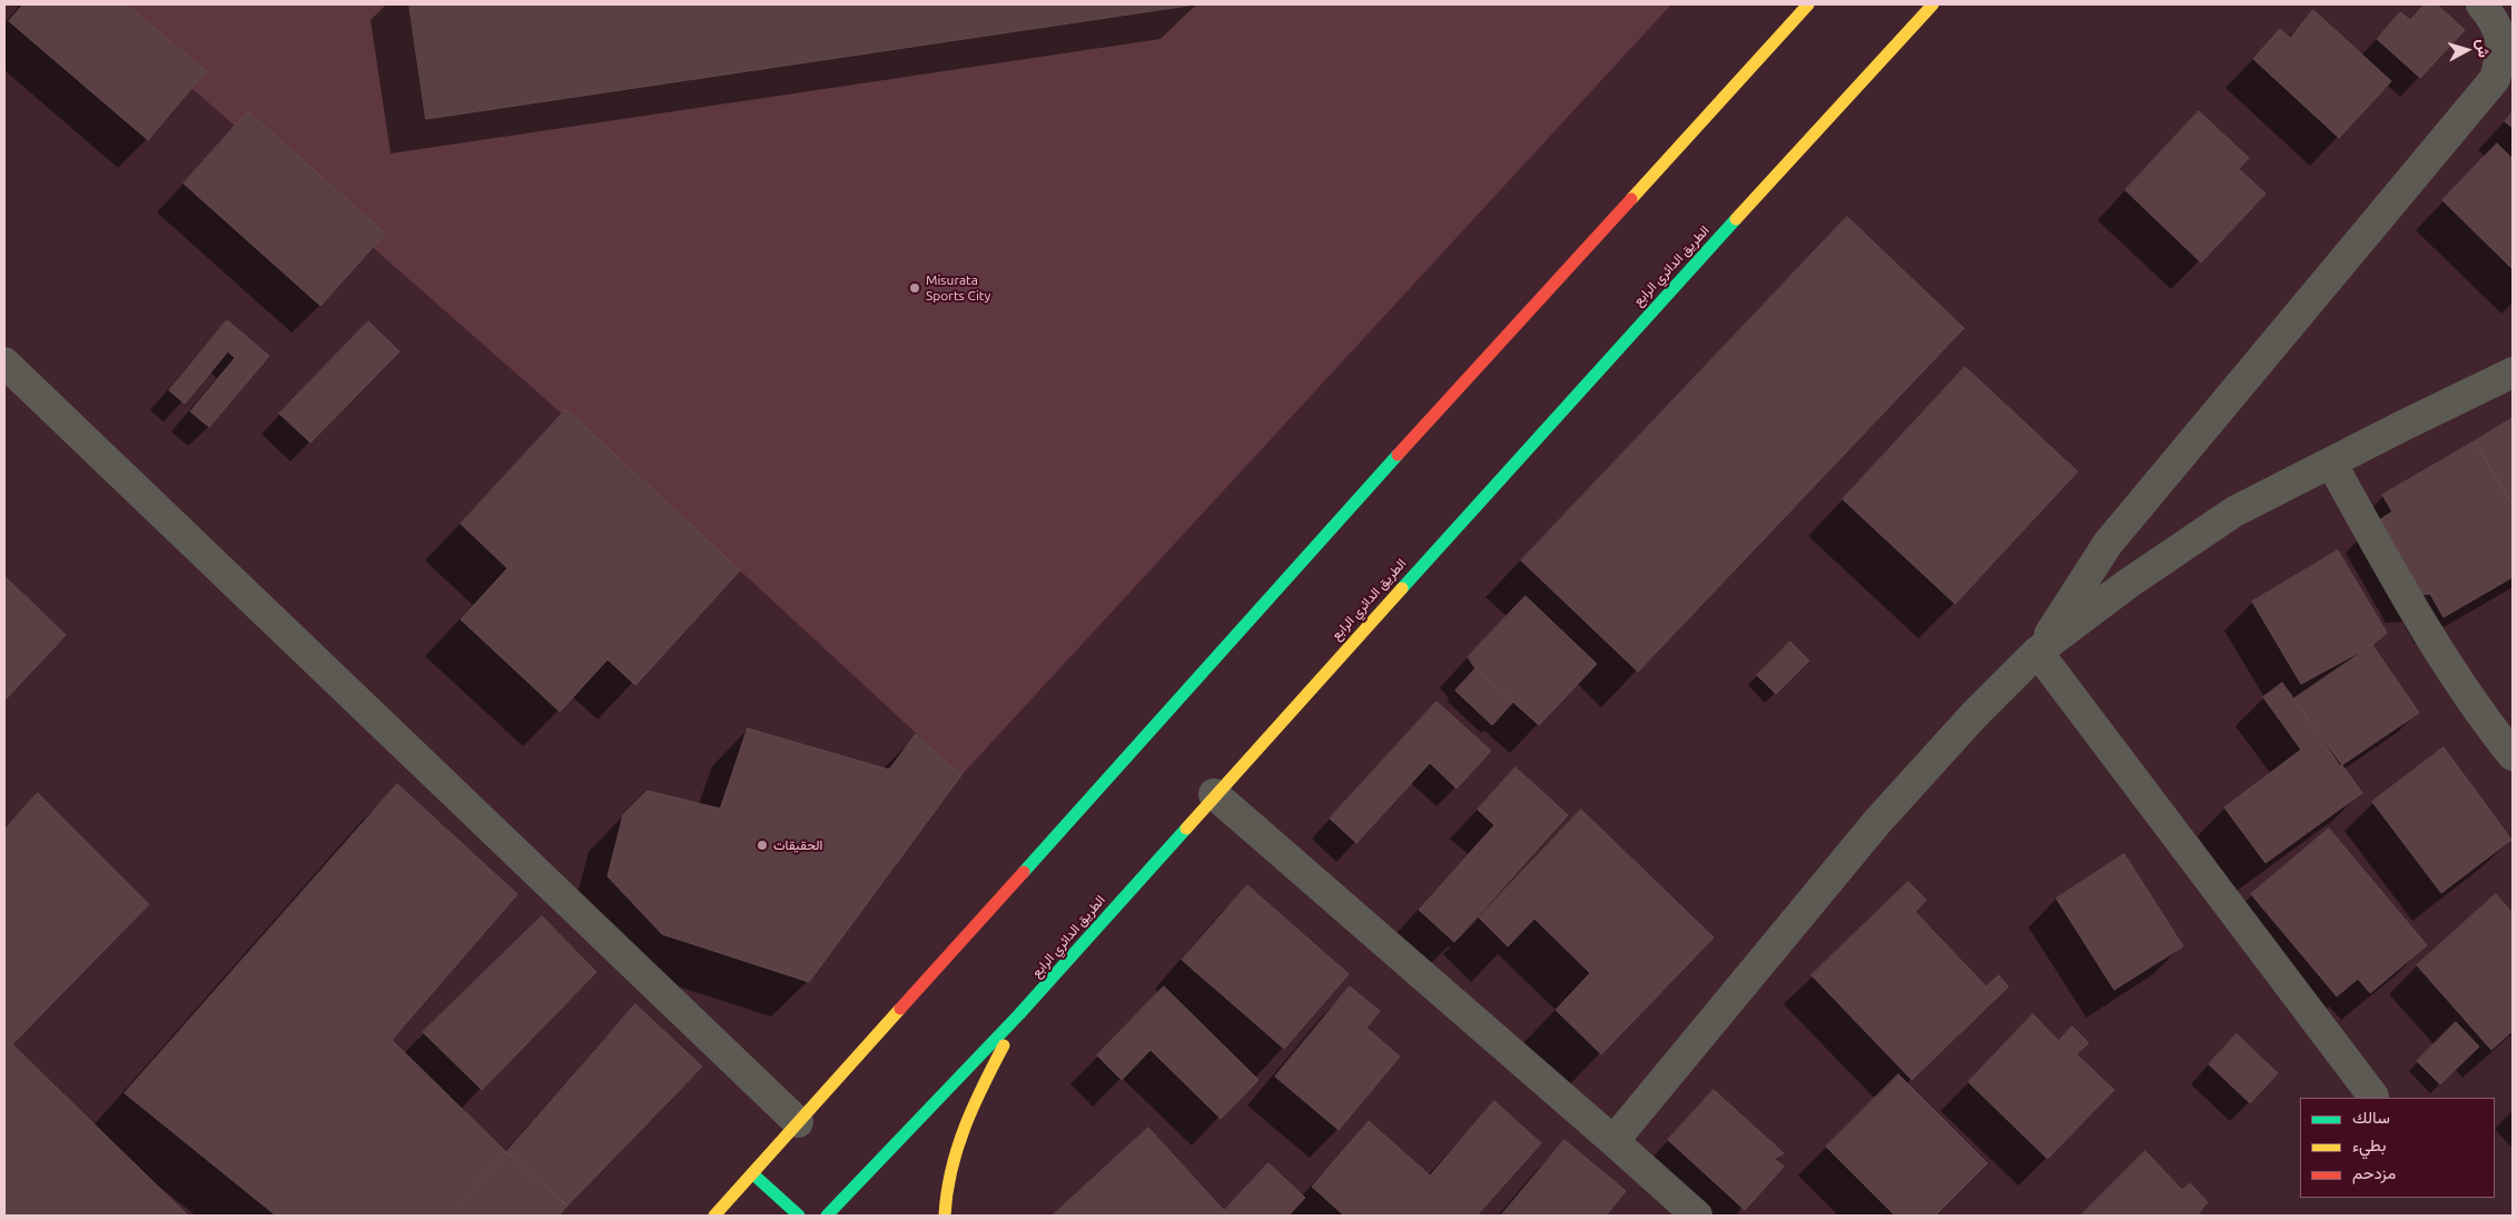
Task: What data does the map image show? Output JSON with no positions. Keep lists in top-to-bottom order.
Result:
{
  "streets": {
    "main road": ["الطريق الدائري الرابع"]
  },
  "places": ["Misurata Sports City", "الحقيقات"],
  "legend": ["سالك", "بطيء", "مزدحم"],
  "north": "right"
}
